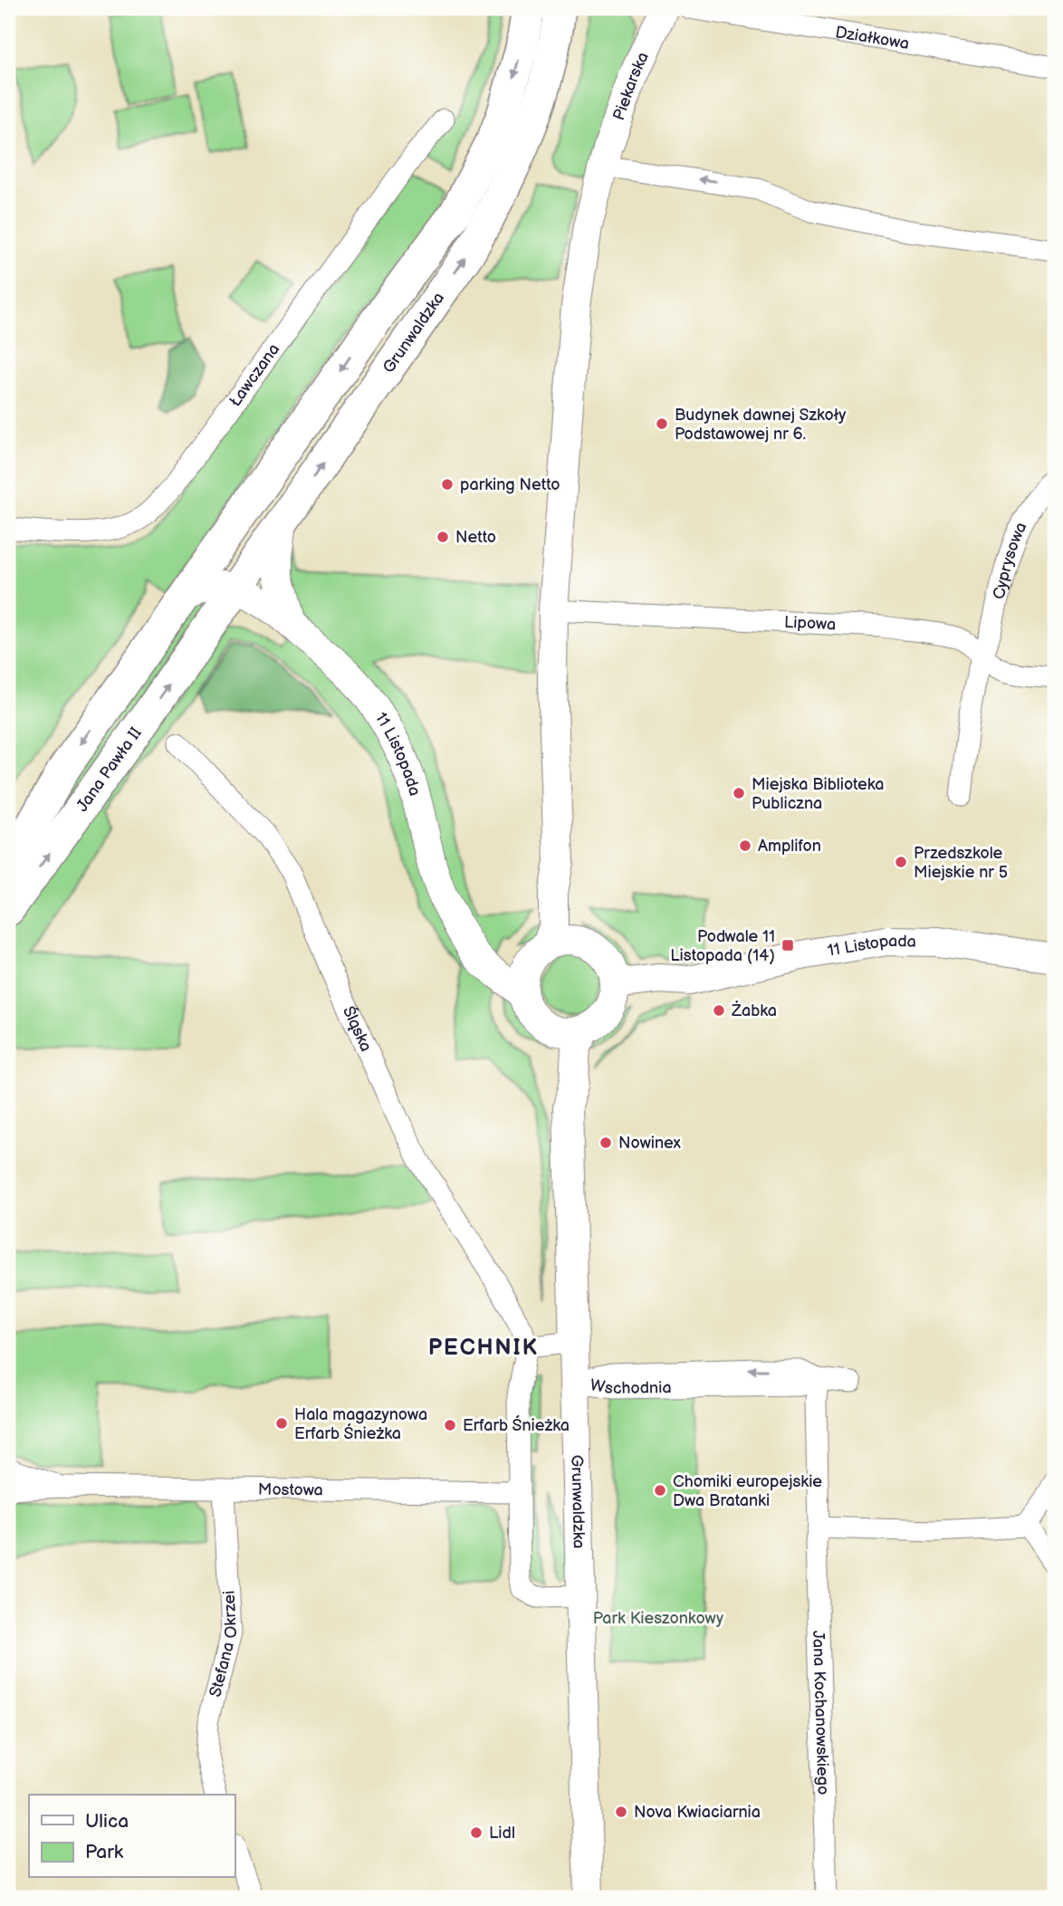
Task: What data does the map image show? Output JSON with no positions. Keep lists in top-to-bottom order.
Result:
{
  "streets": {
    "main road": ["Grunwaldzka", "Jana Pawła II"],
    "street": [
      "Działkowa",
      "Piekarska",
      "Ławczana",
      "Cyprysowa",
      "Lipowa",
      "11 Listopada",
      "Śląska",
      "Wschodnia",
      "Mostowa",
      "Stefana Okrzei",
      "Jana Kochanowskiego"
    ]
  },
  "crossings": [
    ["Grunwaldzka", "11 Listopada"],
    ["Grunwaldzka", "Jana Pawła II"],
    ["Grunwaldzka", "Wschodnia"],
    ["Cyprysowa", "Lipowa"],
    ["11 Listopada", "Jana Pawła II"],
    ["Wschodnia", "Jana Kochanowskiego"],
    ["Mostowa", "Stefana Okrzei"]
  ],
  "districts": ["PECHNIK"],
  "parks": ["Park Kieszonkowy"],
  "places": {
    "other": [
      "Budynek dawnej Szkoły Podstawowej nr 6.",
      "parking Netto",
      "Netto",
      "Miejska Biblioteka Publiczna",
      "Amplifon",
      "Przedszkole Miejskie nr 5",
      "Żabka",
      "Nowinex",
      "Hala magazynowa Erfarb Śnieżka",
      "Erfarb Śnieżka",
      "Chomiki europejskie Dwa Bratanki",
      "Nova Kwiaciarnia",
      "Lidl"
    ],
    "transit": ["Podwale 11 Listopada (14)"]
  },
  "legend": ["Ulica", "Park"]
}
